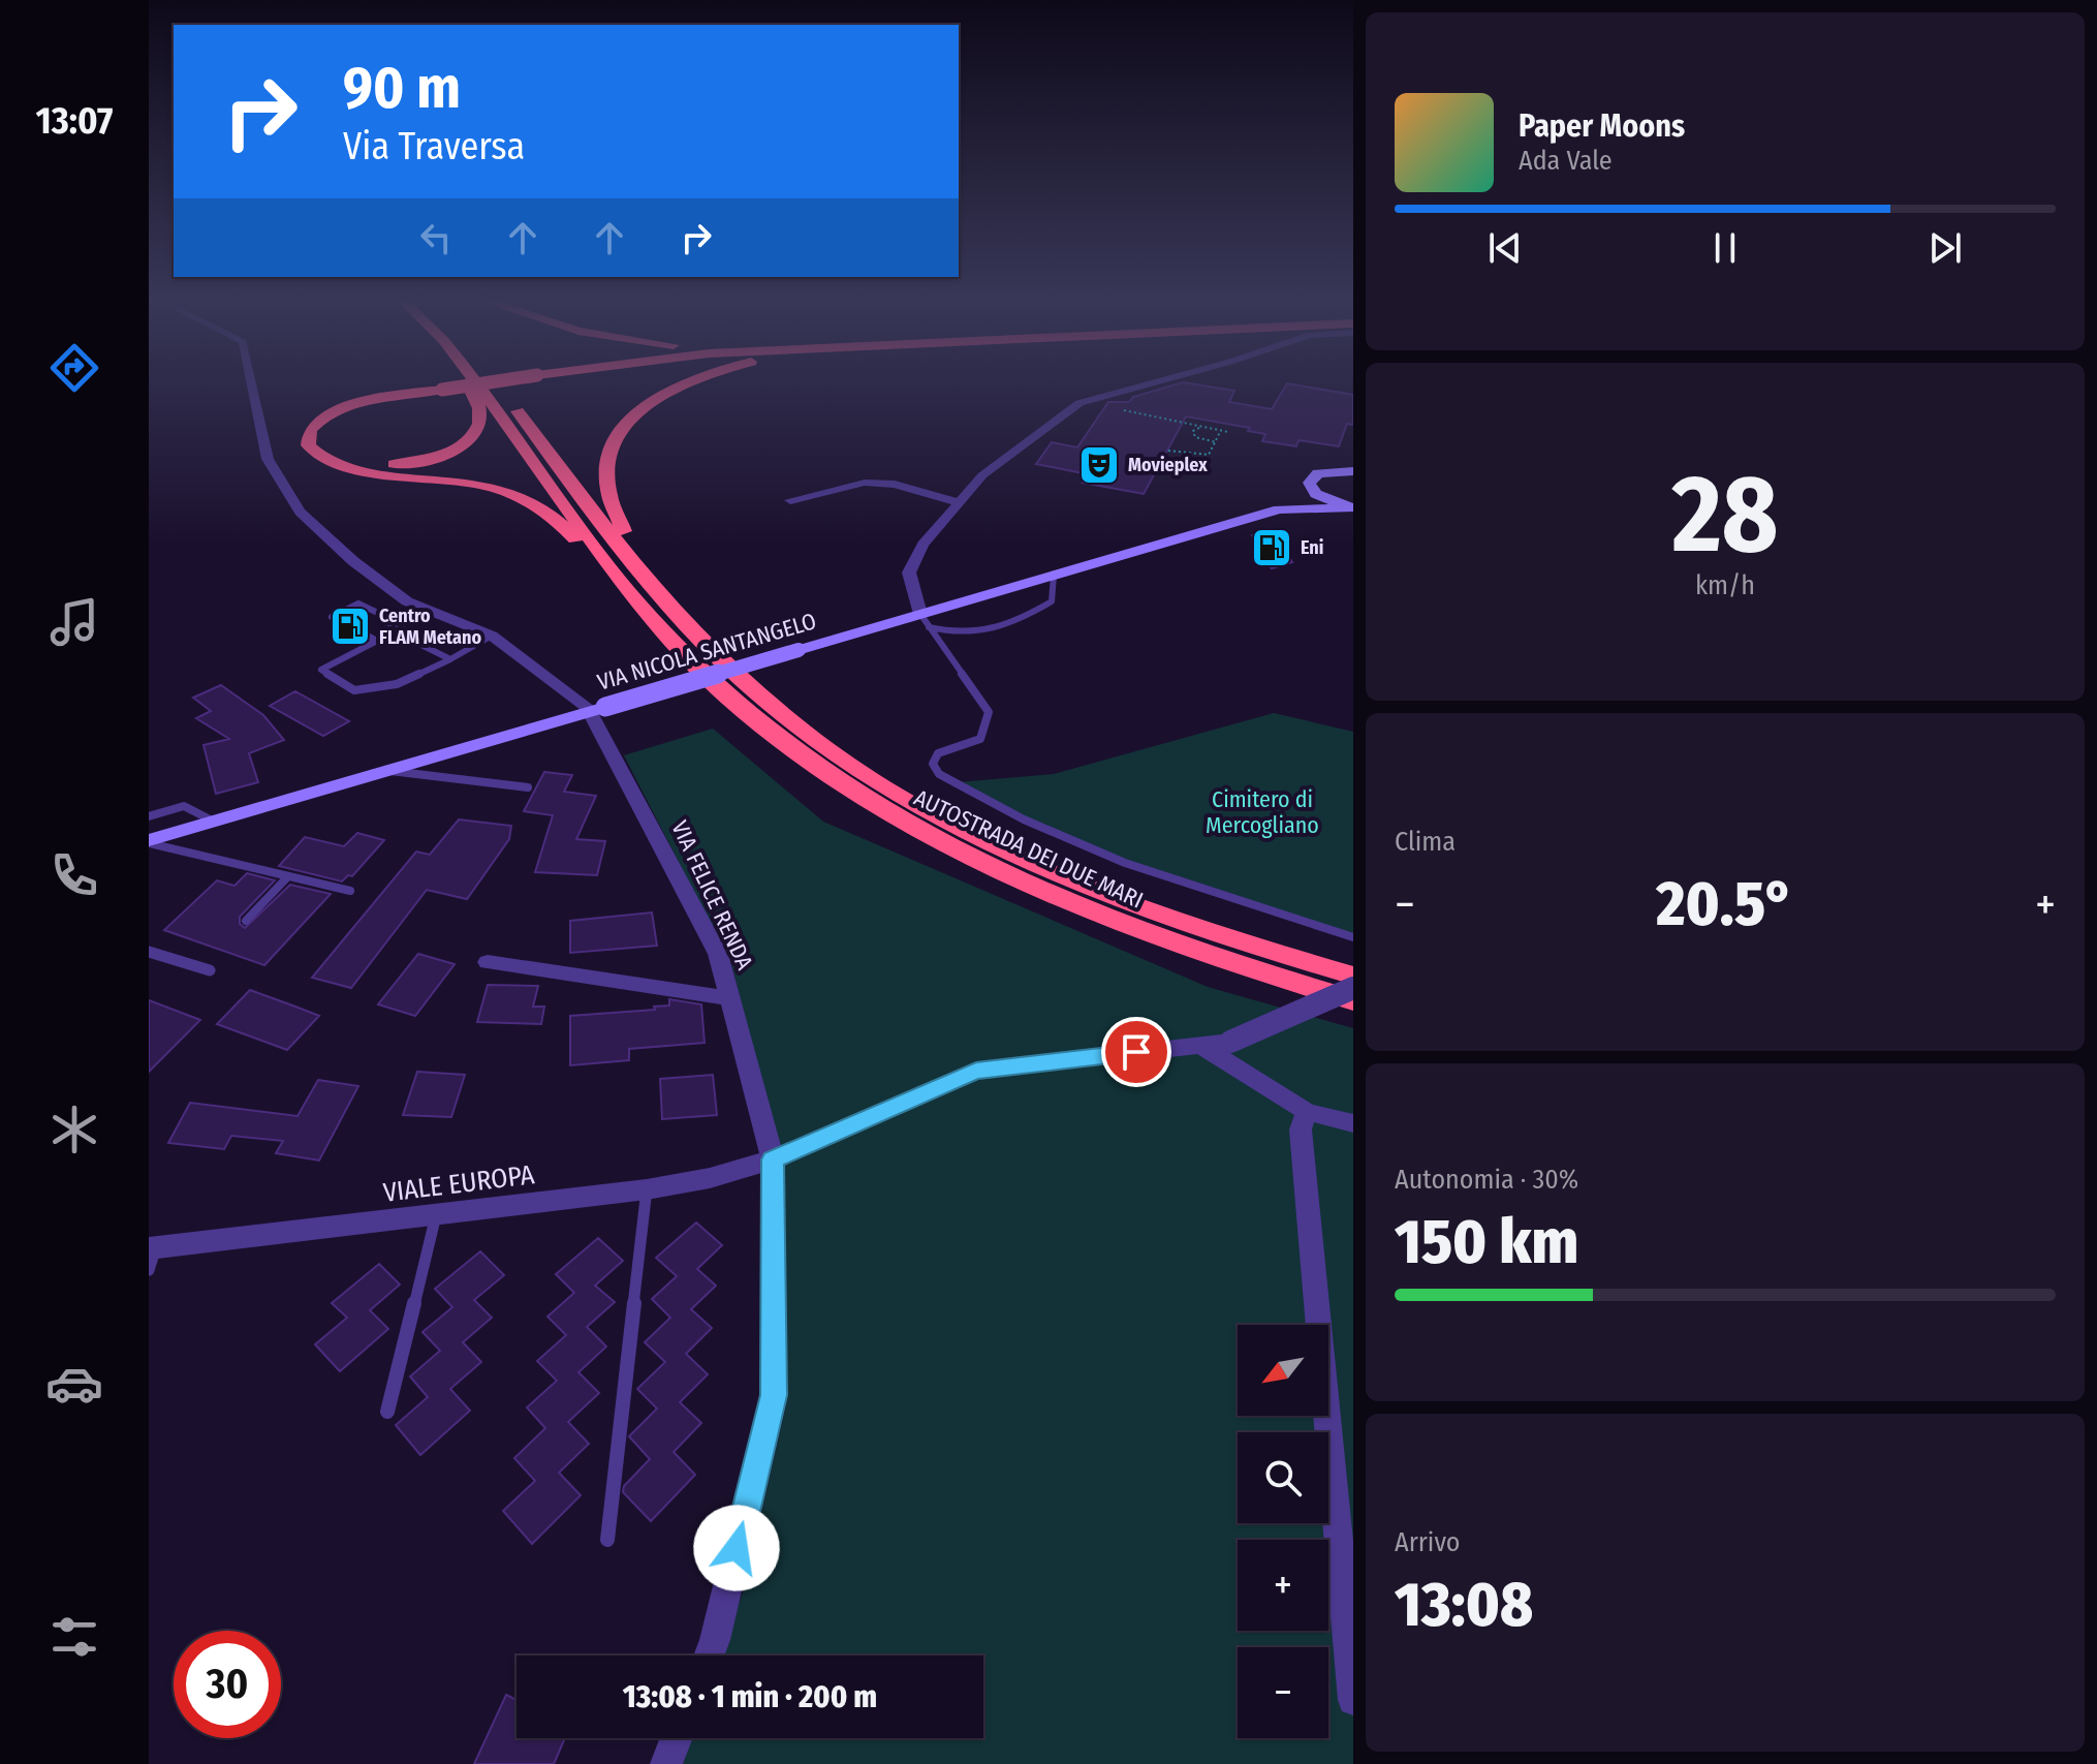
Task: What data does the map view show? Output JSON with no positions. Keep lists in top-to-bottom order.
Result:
{
  "streets": {
    "highway": ["AUTOSTRADA DEI DUE MARI"],
    "main road": ["VIA NICOLA SANTANGELO"],
    "street": ["VIA FELICE RENDA", "VIALE EUROPA"]
  },
  "crossings": [
    ["VIA NICOLA SANTANGELO", "VIA FELICE RENDA"],
    ["VIA FELICE RENDA", "VIALE EUROPA"]
  ],
  "parks": ["Cimitero di Mercogliano"],
  "places": {
    "theatre": ["Movieplex"],
    "fuel station": ["Eni", "Centro FLAM Metano"]
  },
  "north": "bottom left",
  "page": {
    "tabs": "13:07",
    "turn": ["90 m", "Via Traversa"],
    "song": ["Paper Moons", "Ada Vale"],
    "tile": [
      ["28", "km/h"],
      "Clima",
      ["Autonomia · 30%", "150 km"],
      ["Arrivo", "13:08"]
    ],
    "heat": ["−", "20.5°", "+"],
    "map_buttons": ["+", "−"],
    "limit": "30",
    "trip": "13:08 · 1 min · 200 m"
  }
}
